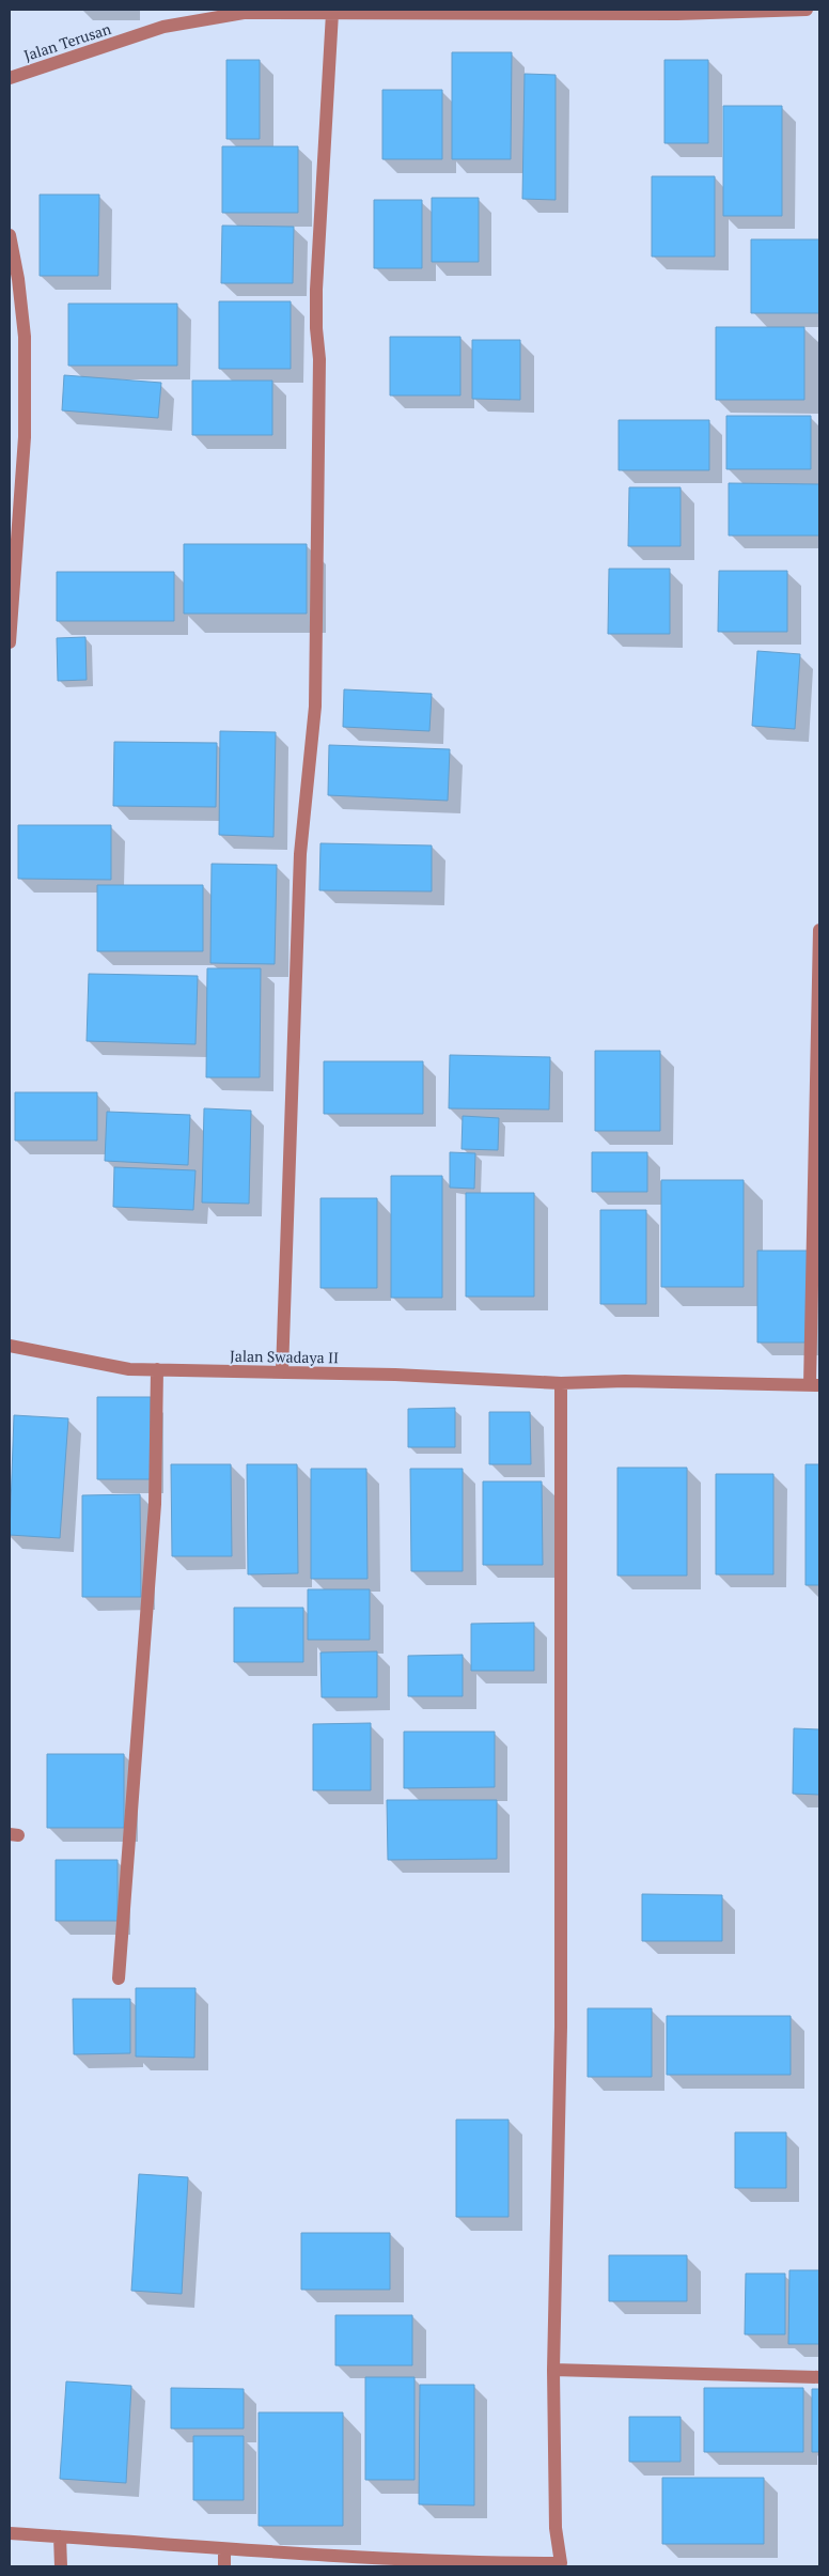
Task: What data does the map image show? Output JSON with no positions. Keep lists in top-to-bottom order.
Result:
{
  "streets": {
    "street": ["Jalan Terusan", "Jalan Swadaya II"]
  }
}
